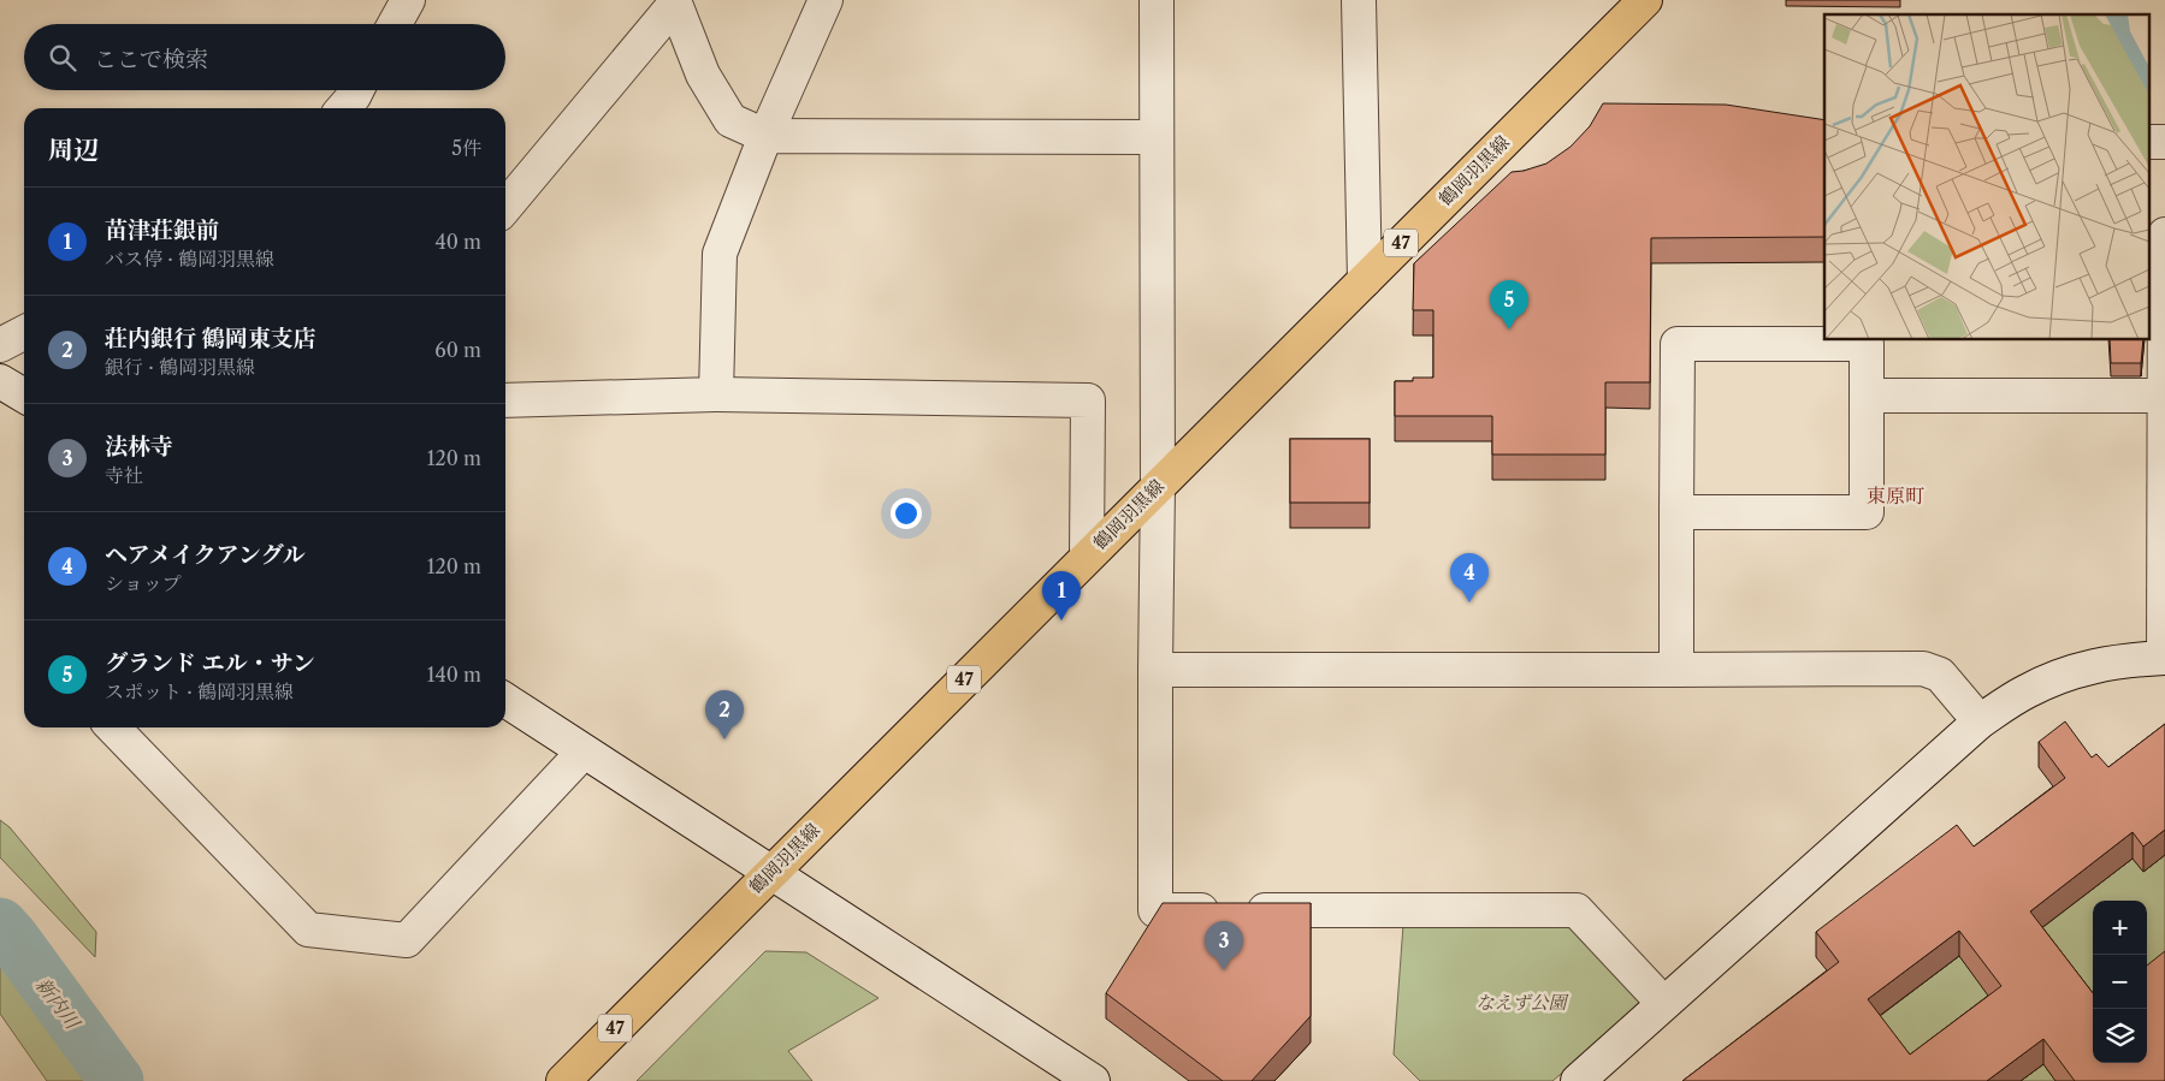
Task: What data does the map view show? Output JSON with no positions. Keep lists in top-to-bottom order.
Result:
{
  "streets": {
    "main road": ["鶴岡羽黒線", "47"]
  },
  "districts": ["東原町"],
  "water": ["新内川"],
  "parks": ["なえず公園"],
  "page": {
    "search": "ここで検索",
    "heading": ["周辺", "5件"],
    "list": [
      {
        "mark": "1",
        "name": "苗津荘銀前",
        "note": "バス停 · 鶴岡羽黒線",
        "value": "40 m"
      },
      {
        "mark": "2",
        "name": "荘内銀行 鶴岡東支店",
        "note": "銀行 · 鶴岡羽黒線",
        "value": "60 m"
      },
      {
        "mark": "3",
        "name": "法林寺",
        "note": "寺社",
        "value": "120 m"
      },
      {
        "mark": "4",
        "name": "ヘアメイクアングル",
        "note": "ショップ",
        "value": "120 m"
      },
      {
        "mark": "5",
        "name": "グランド エル・サン",
        "note": "スポット · 鶴岡羽黒線",
        "value": "140 m"
      }
    ],
    "pins": [
      "5",
      "4",
      "1",
      "2",
      "3"
    ],
    "map_buttons": ["+", "−"]
  }
}
